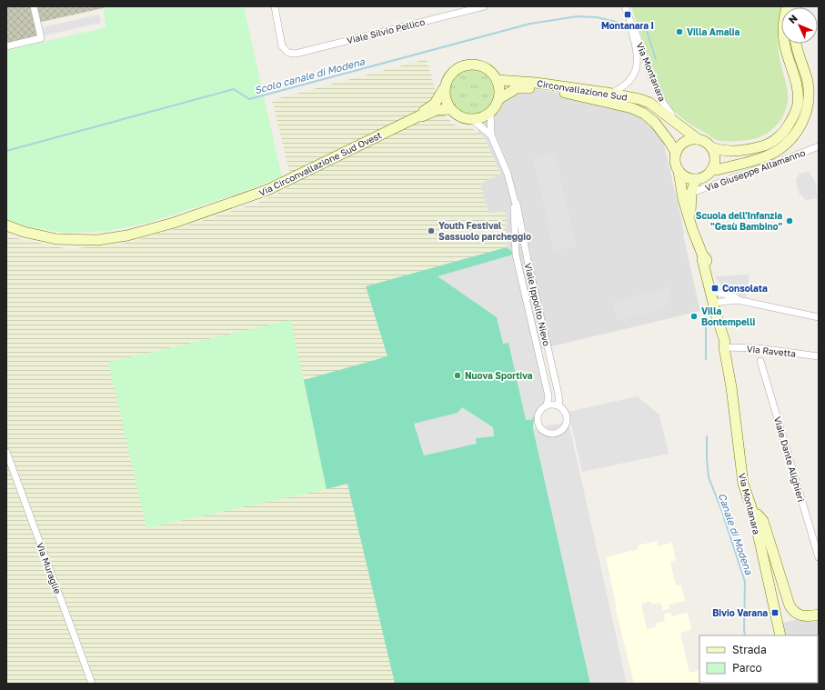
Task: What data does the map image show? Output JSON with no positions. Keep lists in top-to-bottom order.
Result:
{
  "streets": {
    "main road": ["Via Montanara", "Circonvallazione Sud", "Via Circonvallazione Sud Ovest"],
    "street": [
      "Viale Silvio Pellico",
      "Via Giuseppe Allamanno",
      "Viale Ippolito Nievo",
      "Via Ravetta",
      "Viale Dante Alighieri",
      "Via Muraglie"
    ]
  },
  "crossings": [
    ["Via Montanara", "Circonvallazione Sud"],
    ["Via Montanara", "Via Giuseppe Allamanno"],
    ["Via Montanara", "Via Ravetta"],
    ["Circonvallazione Sud", "Via Circonvallazione Sud Ovest"],
    ["Circonvallazione Sud", "Viale Ippolito Nievo"],
    ["Via Circonvallazione Sud Ovest", "Viale Ippolito Nievo"]
  ],
  "water": ["Scolo canale di Modena", "Canale di Modena"],
  "places": {
    "transit": ["Montanara I", "Consolata", "Bivio Varana"],
    "other": [
      "Villa Amalia",
      "Scuola dell'Infanzia \"Gesù Bambino\"",
      "Youth Festival Sassuolo parcheggio",
      "Villa Bontempelli",
      "Nuova Sportiva"
    ]
  },
  "legend": ["Strada", "Parco"],
  "north": "top left"
}
